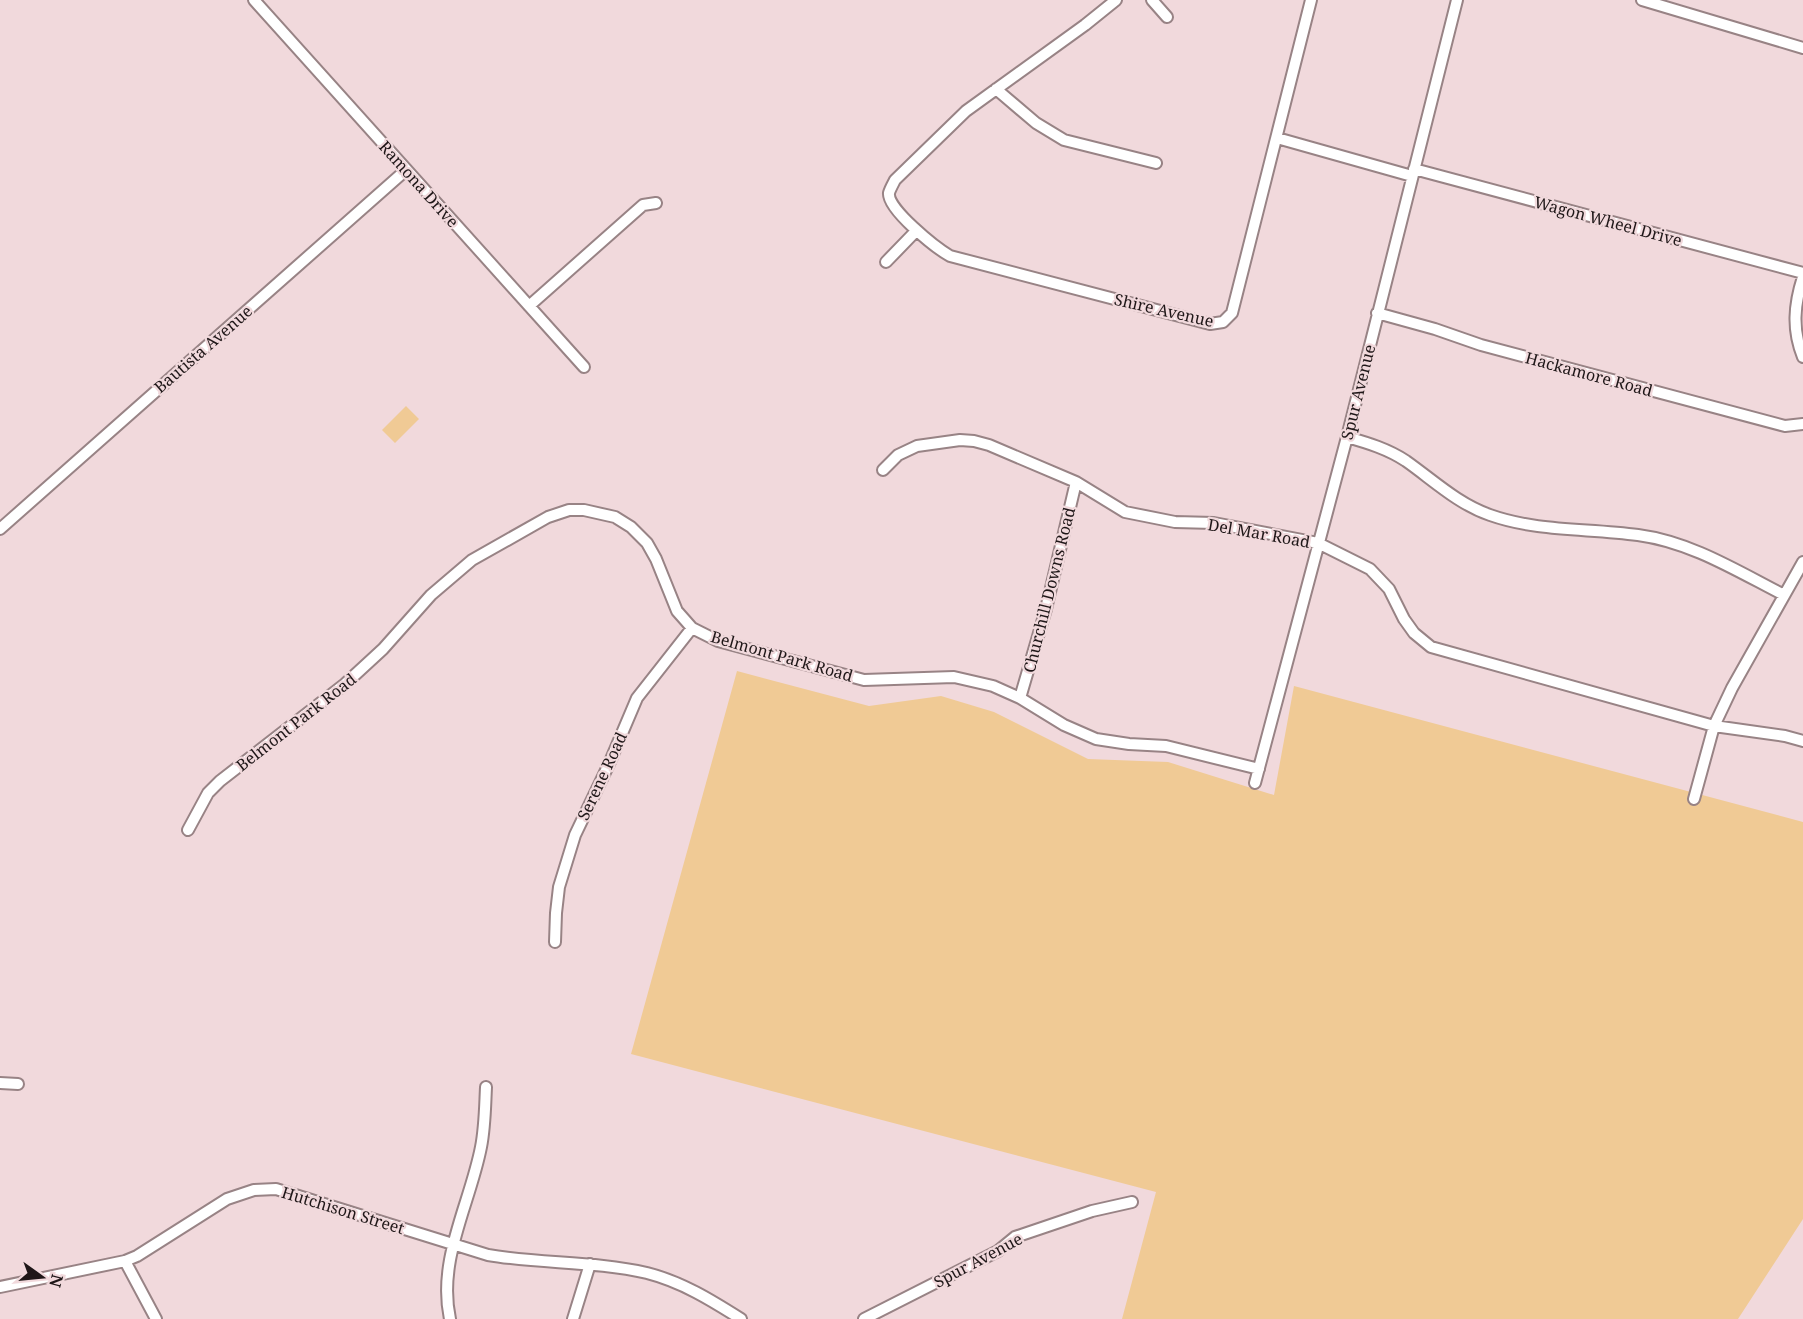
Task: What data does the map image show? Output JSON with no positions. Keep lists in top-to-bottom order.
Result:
{
  "streets": {
    "street": [
      "Ramona Drive",
      "Wagon Wheel Drive",
      "Shire Avenue",
      "Bautista Avenue",
      "Hackamore Road",
      "Spur Avenue",
      "Del Mar Road",
      "Churchill Downs Road",
      "Belmont Park Road",
      "Serene Road",
      "Hutchison Street"
    ]
  },
  "crossings": [
    ["Ramona Drive", "Bautista Avenue"],
    ["Wagon Wheel Drive", "Shire Avenue"],
    ["Wagon Wheel Drive", "Spur Avenue"],
    ["Hackamore Road", "Spur Avenue"],
    ["Spur Avenue", "Del Mar Road"],
    ["Spur Avenue", "Belmont Park Road"],
    ["Del Mar Road", "Churchill Downs Road"],
    ["Churchill Downs Road", "Belmont Park Road"],
    ["Belmont Park Road", "Serene Road"]
  ],
  "north": "right"
}
